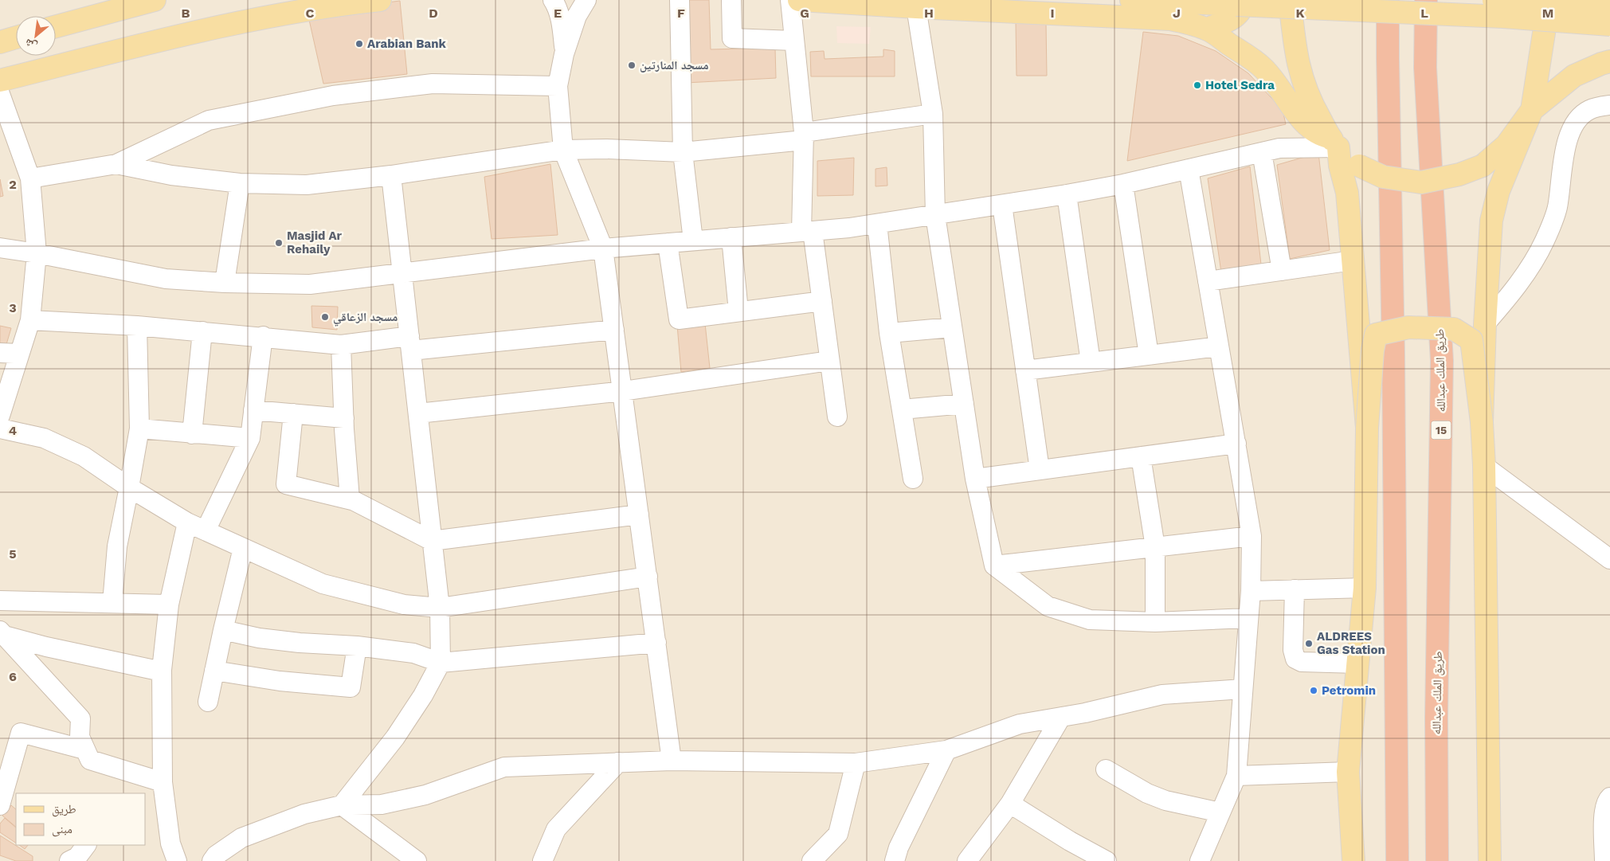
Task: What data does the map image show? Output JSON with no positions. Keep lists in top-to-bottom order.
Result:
{
  "streets": {
    "highway": ["طريق الملك عبدالله", "15"]
  },
  "places": [
    "Arabian Bank",
    "مسجد المنارتين",
    "Hotel Sedra",
    "Masjid Ar Rehaily",
    "مسجد الزعاقي",
    "ALDREES Gas Station",
    "Petromin"
  ],
  "legend": ["طريق", "مبنى"],
  "north": "bottom left",
  "grid": {
    "columns": [
      "B",
      "C",
      "D",
      "E",
      "F",
      "G",
      "H",
      "I",
      "J",
      "K",
      "L",
      "M"
    ],
    "rows": [
      "2",
      "3",
      "4",
      "5",
      "6"
    ]
  }
}
